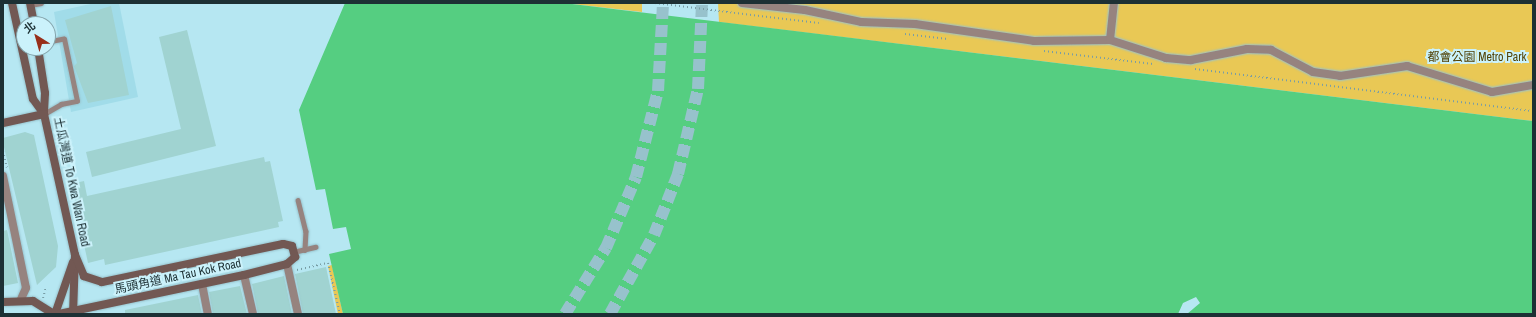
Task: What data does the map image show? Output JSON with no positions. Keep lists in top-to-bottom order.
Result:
{
  "streets": {
    "street": ["土瓜灣道 To Kwa Wan Road", "馬頭角道 Ma Tau Kok Road"]
  },
  "crossings": [
    ["土瓜灣道 To Kwa Wan Road", "馬頭角道 Ma Tau Kok Road"]
  ],
  "parks": ["都會公園 Metro Park"],
  "north": "top left"
}
